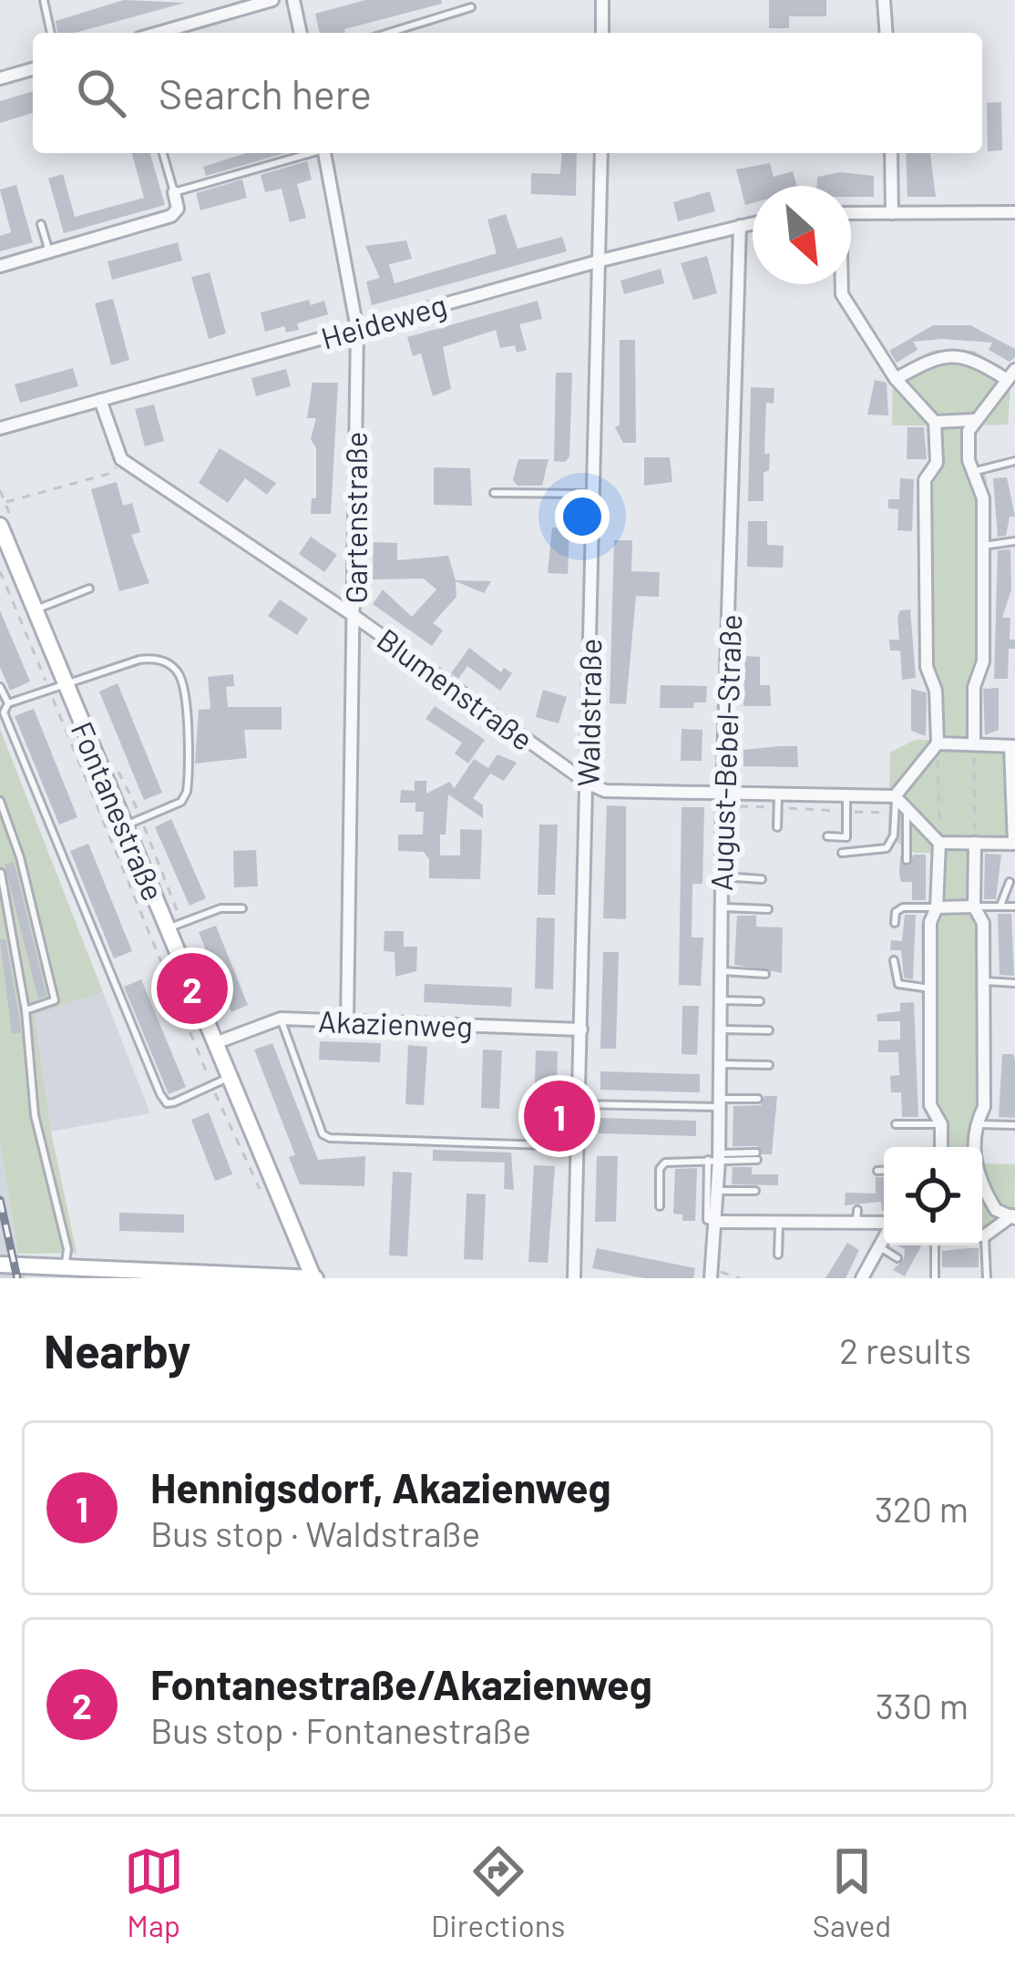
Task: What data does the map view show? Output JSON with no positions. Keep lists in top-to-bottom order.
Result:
{
  "streets": {
    "street": [
      "Heideweg",
      "Gartenstraße",
      "Blumenstraße",
      "Waldstraße",
      "August-Bebel-Straße",
      "Fontanestraße",
      "Akazienweg"
    ]
  },
  "crossings": [
    ["Heideweg", "Gartenstraße"],
    ["Heideweg", "Waldstraße"],
    ["Heideweg", "August-Bebel-Straße"],
    ["Gartenstraße", "Blumenstraße"],
    ["Gartenstraße", "Akazienweg"],
    ["Blumenstraße", "Waldstraße"],
    ["Blumenstraße", "August-Bebel-Straße"],
    ["Waldstraße", "Akazienweg"],
    ["Fontanestraße", "Akazienweg"]
  ],
  "north": "bottom right",
  "page": {
    "search": "Search here",
    "pins": ["2", "1"],
    "heading": ["Nearby", "2 results"],
    "list": [
      {
        "mark": "1",
        "name": "Hennigsdorf, Akazienweg",
        "note": "Bus stop · Waldstraße",
        "value": "320 m"
      },
      {
        "mark": "2",
        "name": "Fontanestraße/Akazienweg",
        "note": "Bus stop · Fontanestraße",
        "value": "330 m"
      }
    ],
    "nav": ["Map", "Directions", "Saved"]
  }
}
